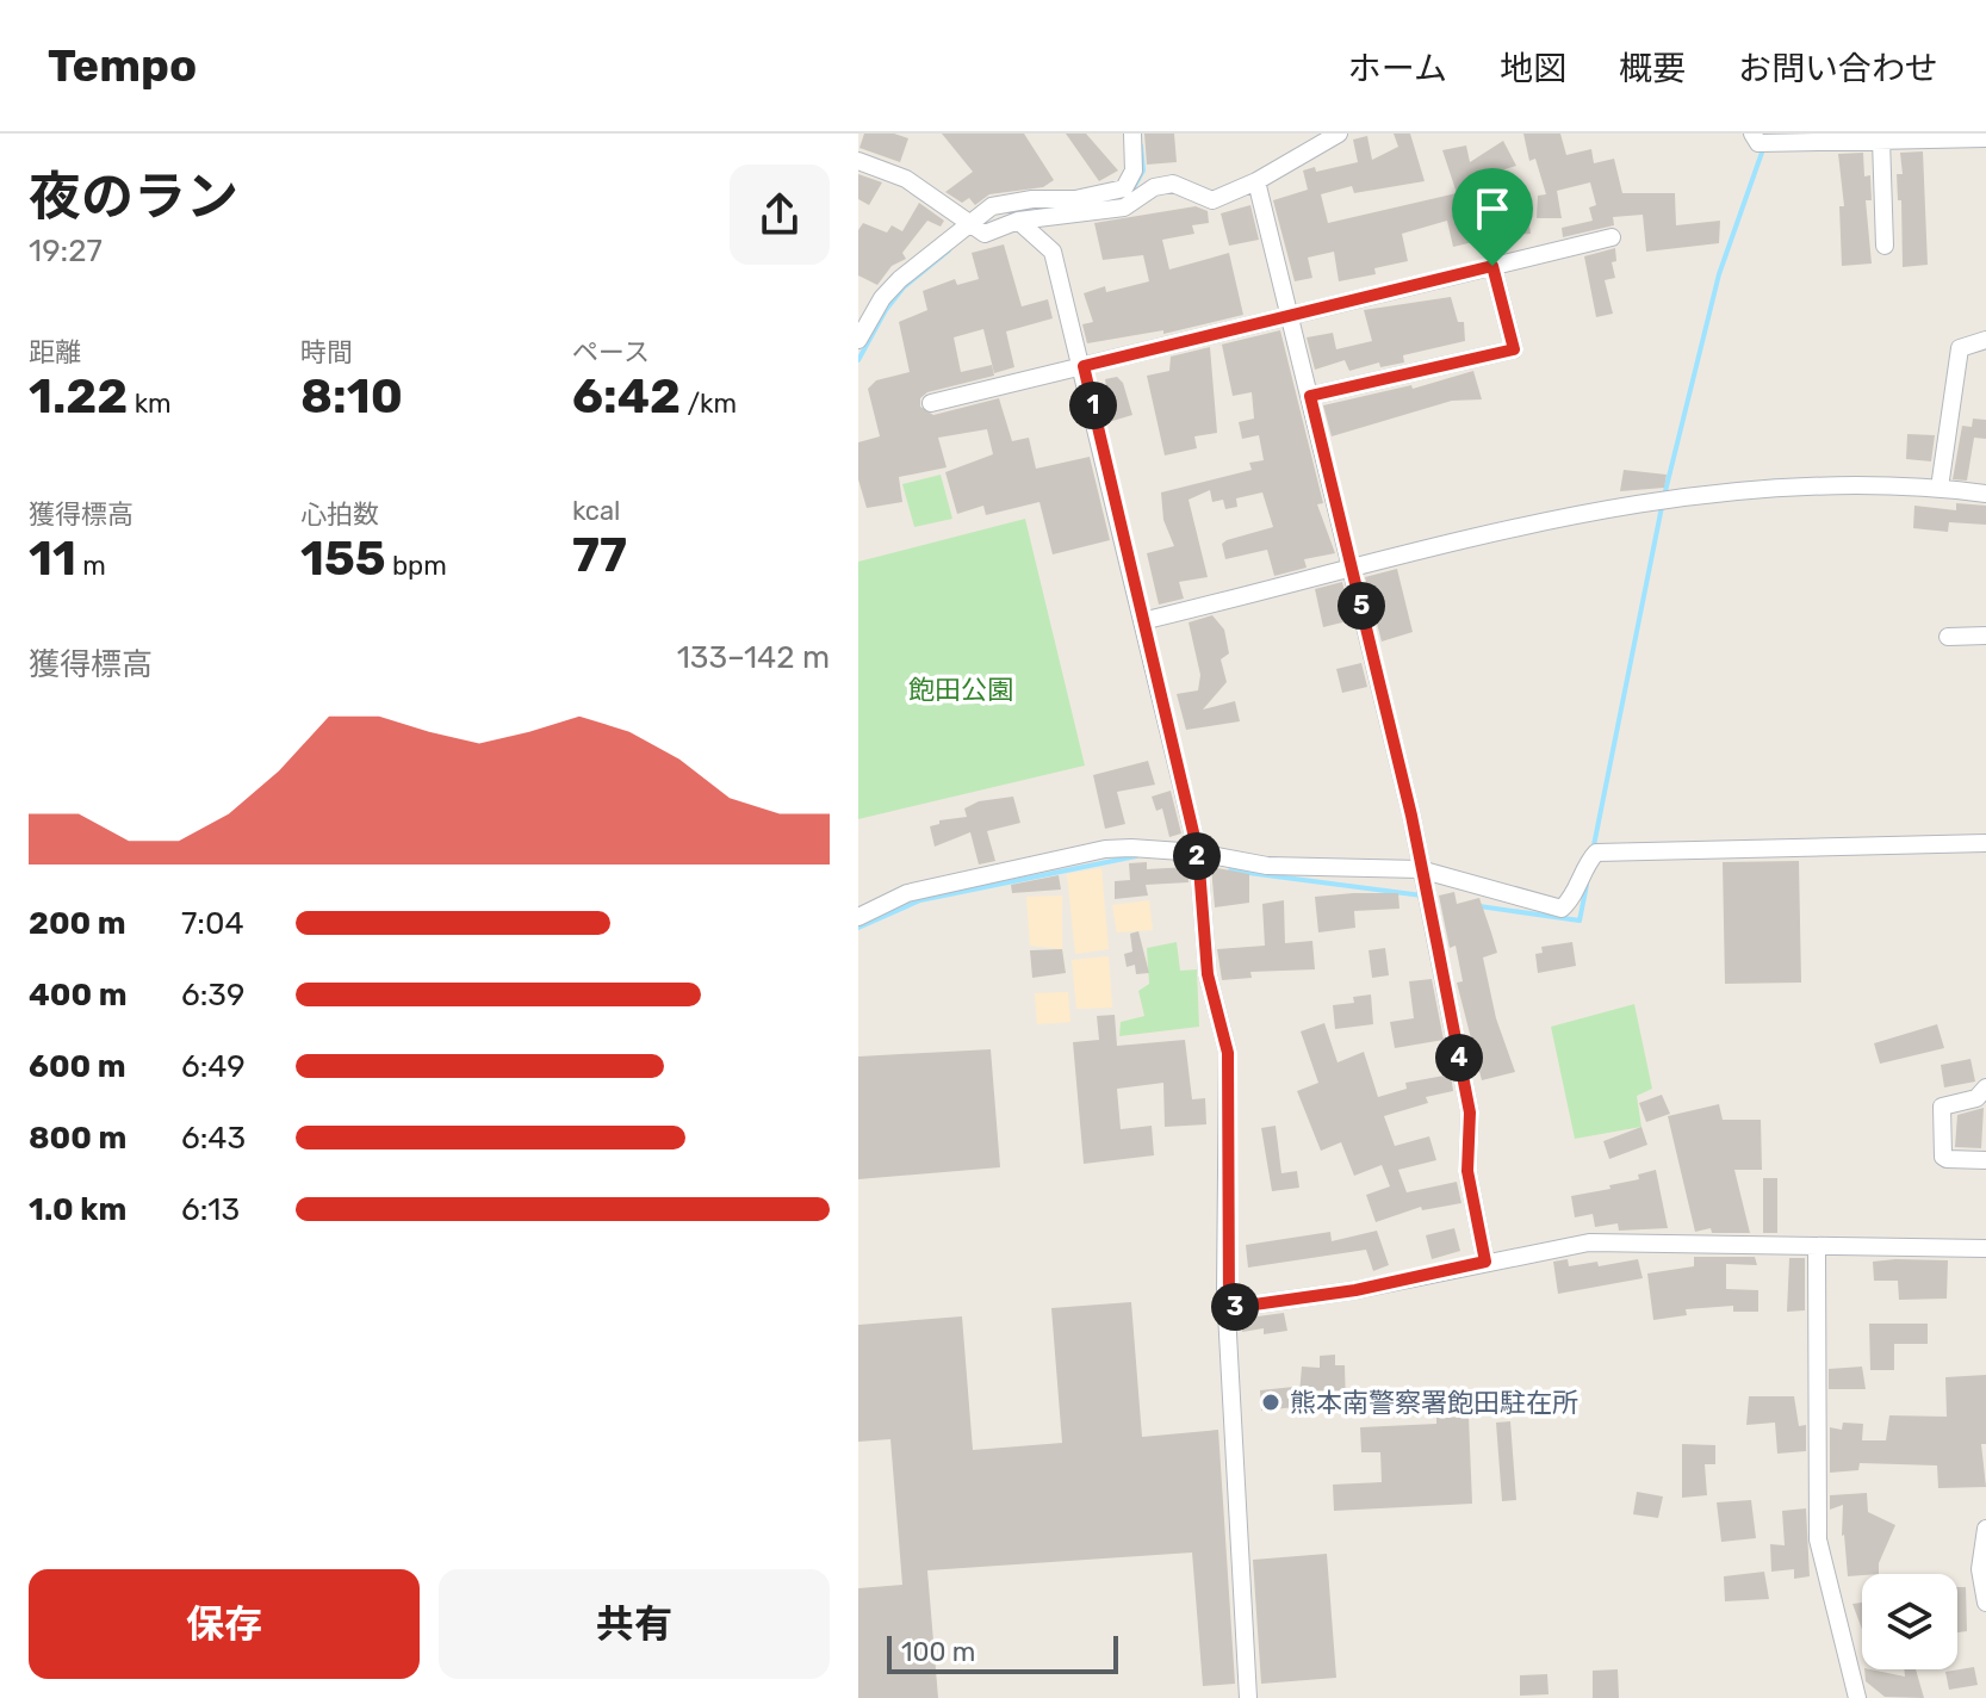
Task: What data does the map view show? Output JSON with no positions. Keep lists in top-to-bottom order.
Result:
{
  "parks": ["飽田公園"],
  "places": ["熊本南警察署飽田駐在所"],
  "scale_bar": "100 m",
  "page": {
    "header": "Tempo",
    "nav": [
      "ホーム",
      "地図",
      "概要",
      "お問い合わせ"
    ],
    "heading": ["夜のラン", "19:27"],
    "stats": [
      ["距離", "1.22 km"],
      ["時間", "8:10"],
      ["ペース", "6:42 /km"],
      ["獲得標高", "11 m"],
      ["心拍数", "155 bpm"],
      ["kcal", "77"]
    ],
    "pins": [
      "1",
      "5",
      "2",
      "4",
      "3"
    ],
    "chart": ["獲得標高", "133–142 m"],
    "list": [
      {
        "name": "200 m",
        "note": "7:04"
      },
      {
        "name": "400 m",
        "note": "6:39"
      },
      {
        "name": "600 m",
        "note": "6:49"
      },
      {
        "name": "800 m",
        "note": "6:43"
      },
      {
        "name": "1.0 km",
        "note": "6:13"
      }
    ],
    "buttons": ["保存", "共有"],
    "scale": "100 m"
  }
}
